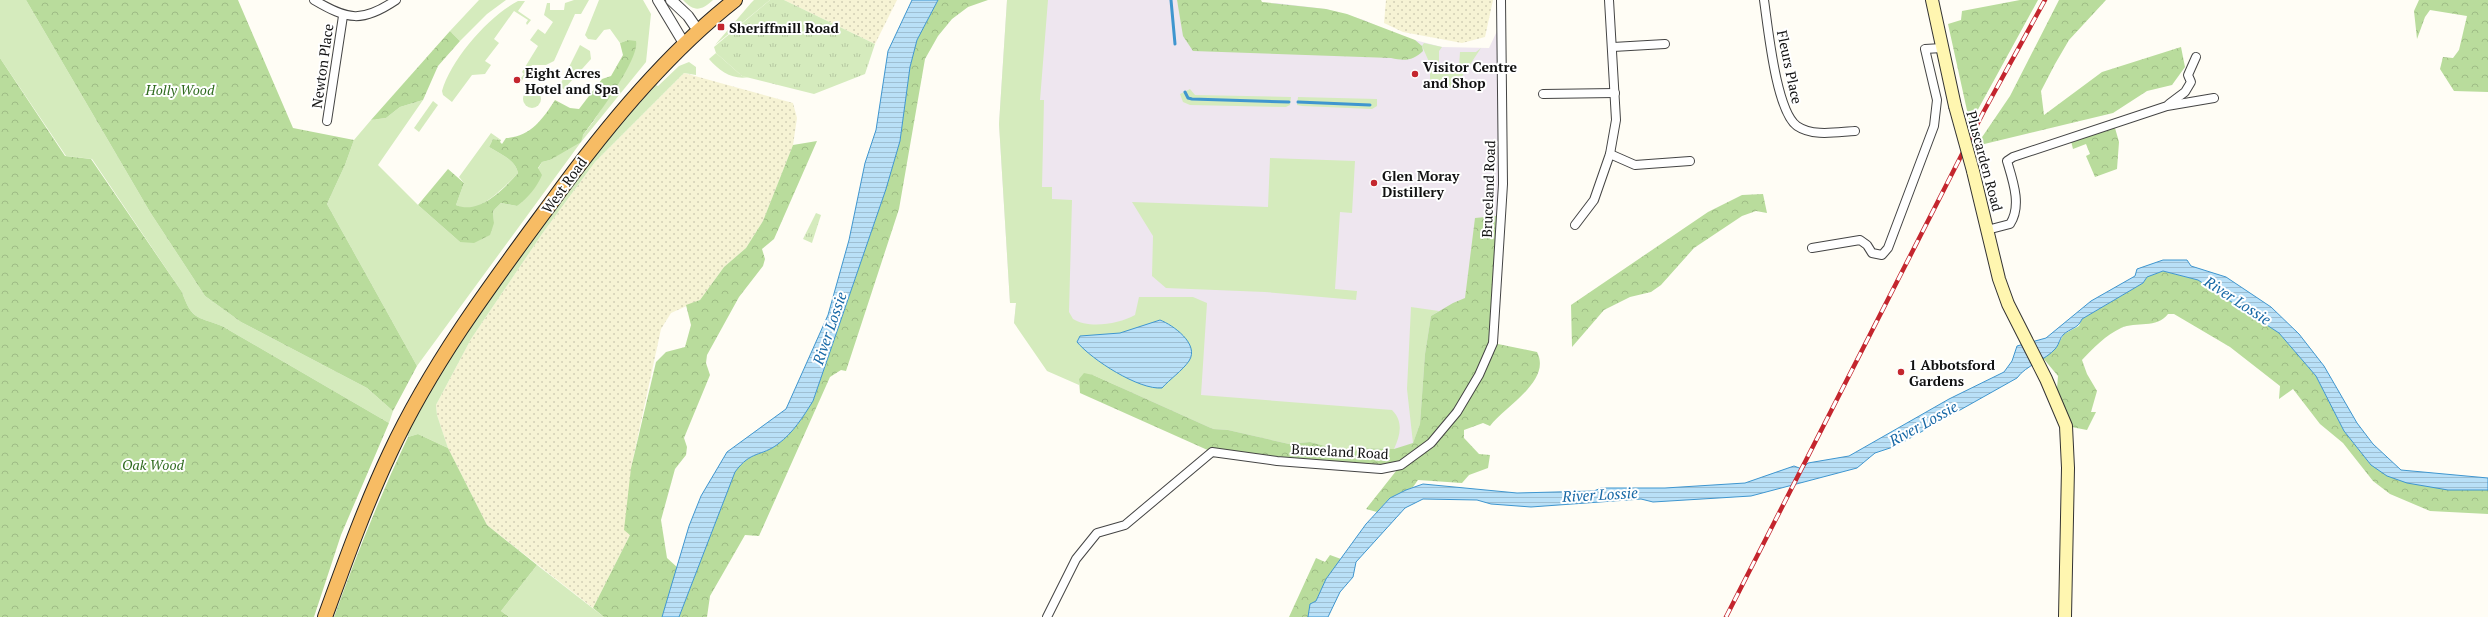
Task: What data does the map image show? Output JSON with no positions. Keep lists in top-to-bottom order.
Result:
{
  "streets": {
    "highway": ["West Road"],
    "main road": ["Pluscarden Road"],
    "street": ["Newton Place", "Fleurs Place", "Bruceland Road"]
  },
  "water": ["River Lossie"],
  "parks": ["Holly Wood", "Oak Wood"],
  "places": {
    "transit": ["Sheriffmill Road"],
    "other": [
      "Visitor Centre and Shop",
      "Eight Acres Hotel and Spa",
      "Glen Moray Distillery",
      "1 Abbotsford Gardens"
    ]
  }
}
